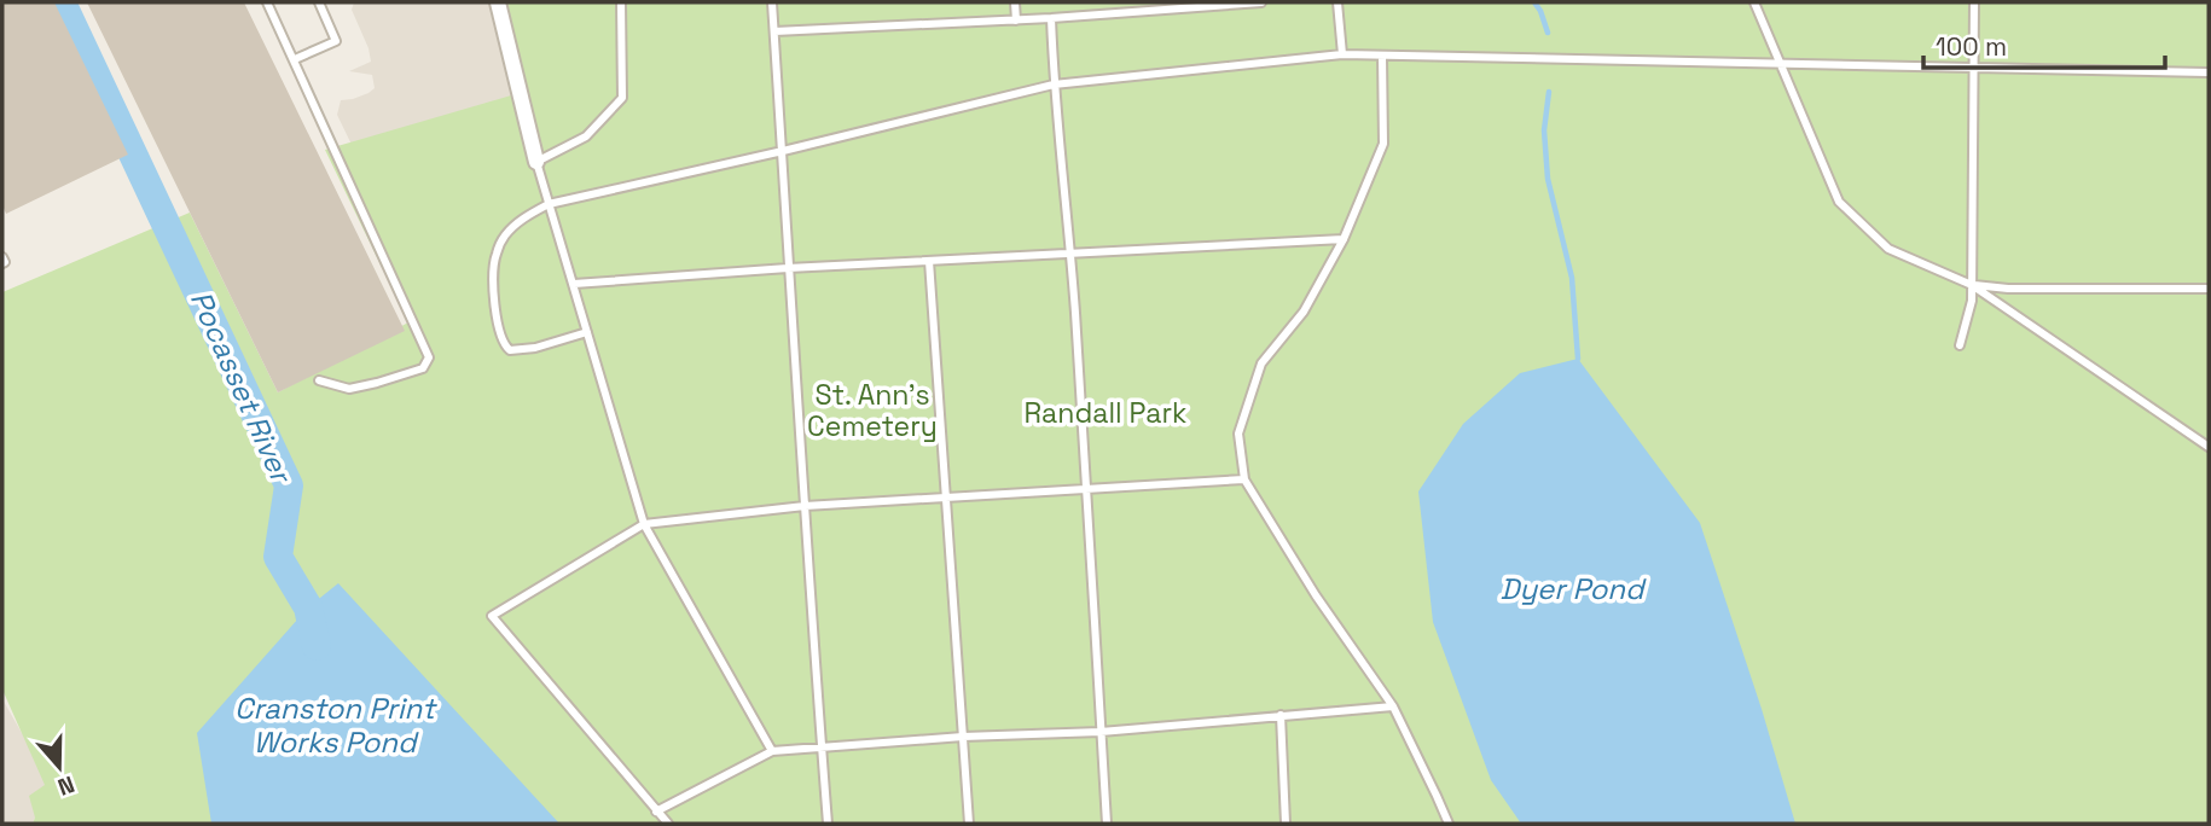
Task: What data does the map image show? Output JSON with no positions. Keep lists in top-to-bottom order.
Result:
{
  "water": ["Pocasset River", "Dyer Pond", "Cranston Print Works Pond"],
  "parks": ["St. Ann's Cemetery", "Randall Park"],
  "scale_bar": "100 m",
  "north": "bottom"
}
